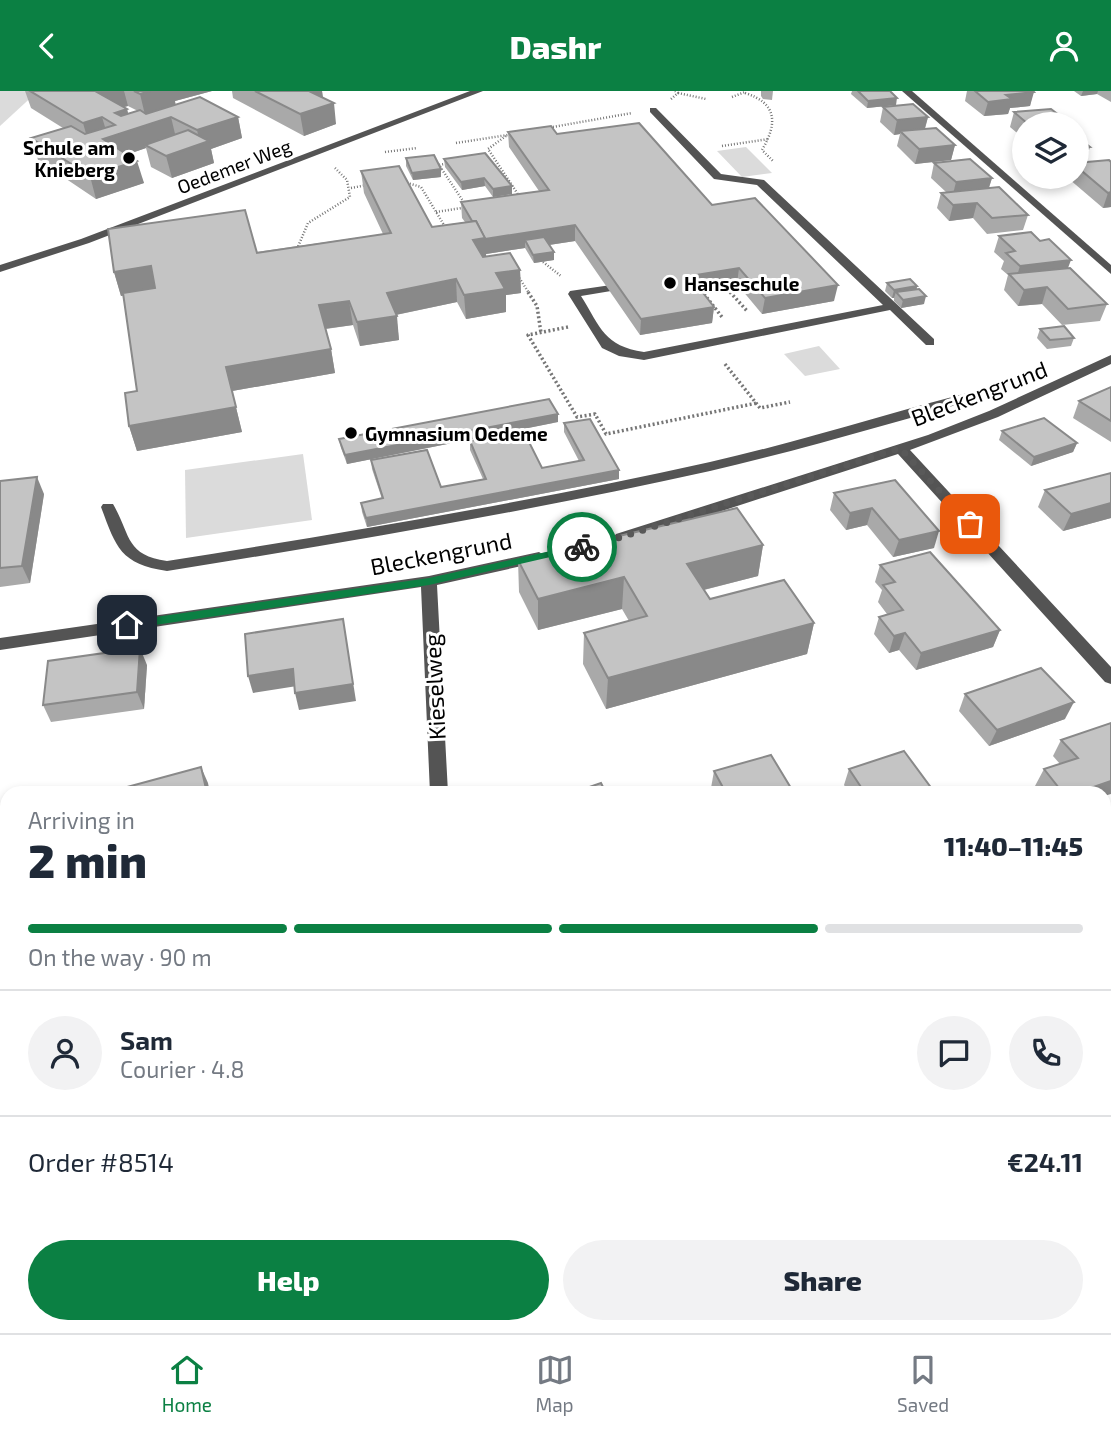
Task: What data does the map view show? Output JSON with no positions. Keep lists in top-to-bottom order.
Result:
{
  "streets": {
    "street": ["Oedemer Weg", "Bleckengrund", "Kieselweg"]
  },
  "crossings": [
    ["Bleckengrund", "Kieselweg"]
  ],
  "places": ["Schule am Knieberg", "Hanseschule", "Gymnasium Oedeme"],
  "page": {
    "header": "Dashr",
    "heading": ["2 min", "Arriving in", "11:40–11:45"],
    "panel": [
      "Sam",
      "Courier · 4.8",
      "Order #8514",
      "€24.11"
    ],
    "bar": "On the way · 90 m",
    "buttons": ["Help", "Share"],
    "tabs": ["Home", "Map", "Saved"]
  }
}
